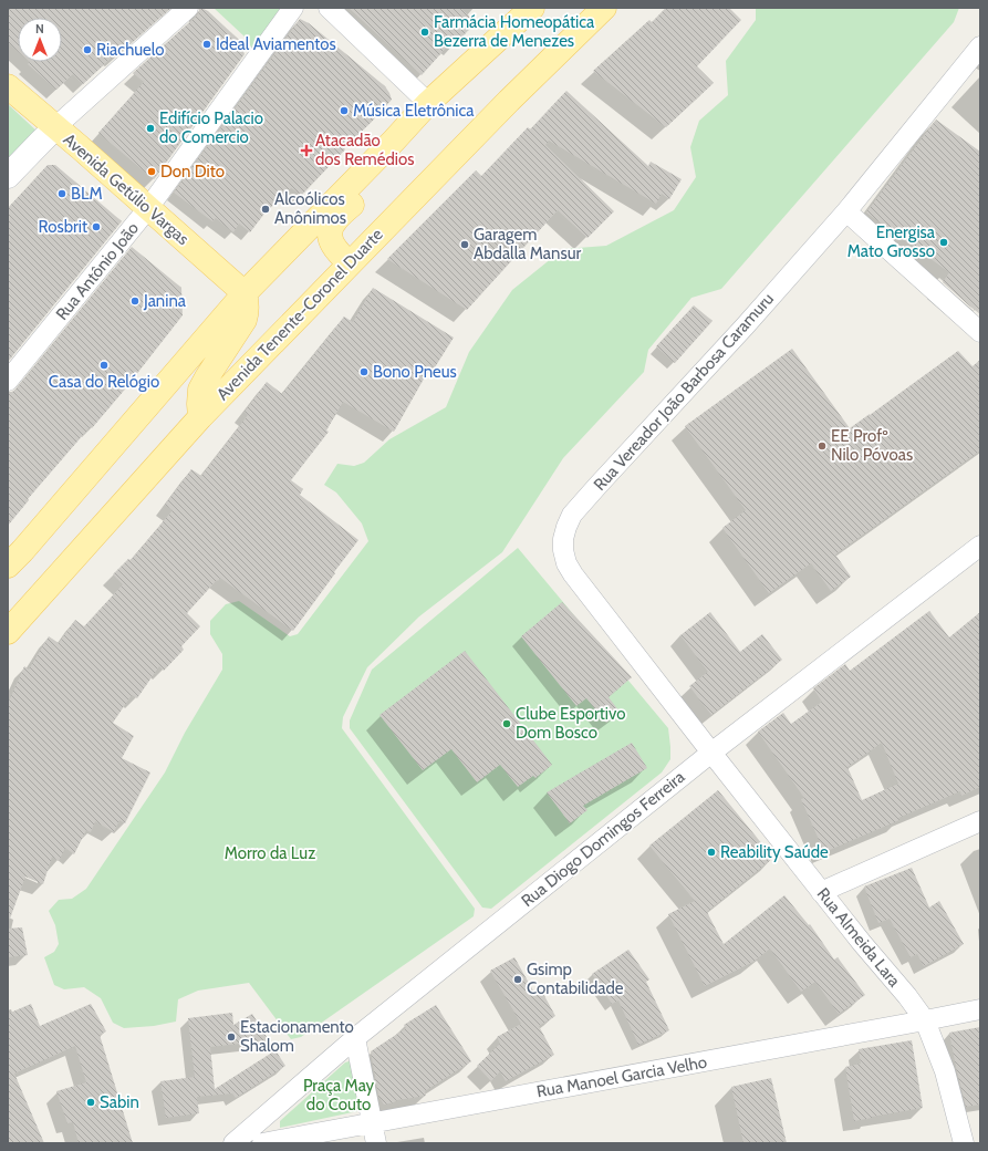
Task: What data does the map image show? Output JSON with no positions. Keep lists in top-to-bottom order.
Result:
{
  "streets": {
    "main road": ["Avenida Getúlio Vargas", "Avenida Tenente-Coronel Duarte"],
    "street": [
      "Rua Antônio João",
      "Rua Vereador João Barbosa Caramuru",
      "Rua Diogo Domingos Ferreira",
      "Rua Almeida Lara",
      "Rua Manoel Garcia Velho"
    ]
  },
  "crossings": [
    ["Avenida Getúlio Vargas", "Rua Antônio João"],
    ["Rua Vereador João Barbosa Caramuru", "Rua Diogo Domingos Ferreira"],
    ["Rua Vereador João Barbosa Caramuru", "Rua Almeida Lara"],
    ["Rua Diogo Domingos Ferreira", "Rua Almeida Lara"],
    ["Rua Almeida Lara", "Rua Manoel Garcia Velho"]
  ],
  "parks": ["Morro da Luz", "Praça May do Couto"],
  "places": {
    "other": [
      "Farmácia Homeopática Bezerra de Menezes",
      "Ideal Aviamentos",
      "Riachuelo",
      "Música Eletrônica",
      "Edifício Palacio do Comercio",
      "Don Dito",
      "BLM",
      "Alcoólicos Anônimos",
      "Rosbrit",
      "Energisa Mato Grosso",
      "Garagem Abdalla Mansur",
      "Janina",
      "Casa do Relógio",
      "Bono Pneus",
      "EE Profº Nilo Póvoas",
      "Clube Esportivo Dom Bosco",
      "Reability Saúde",
      "Gsimp Contabilidade",
      "Estacionamento Shalom",
      "Sabin"
    ],
    "health": ["Atacadão dos Remédios"]
  },
  "north": "top"
}
